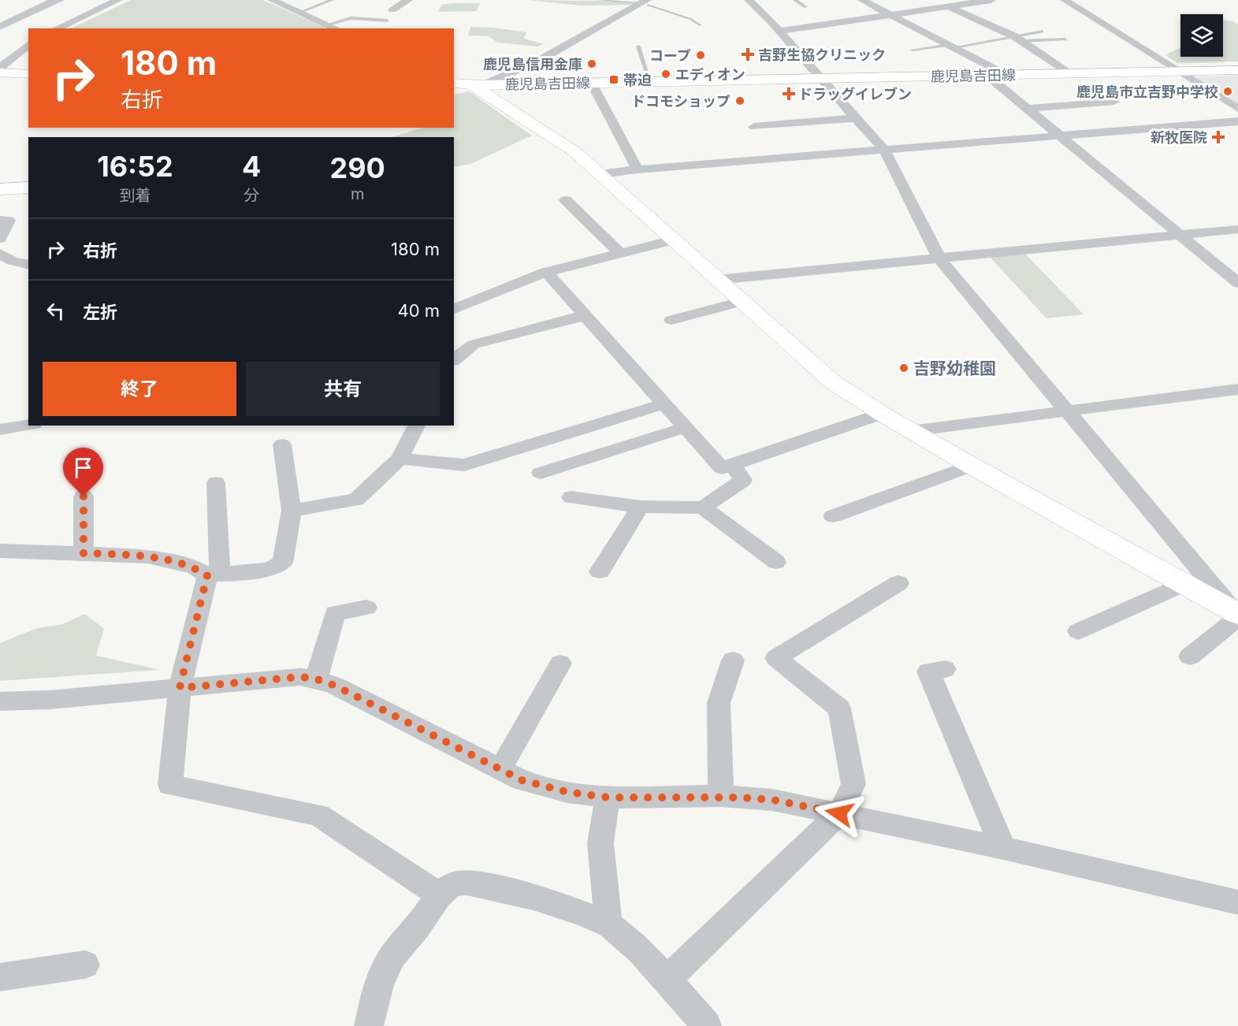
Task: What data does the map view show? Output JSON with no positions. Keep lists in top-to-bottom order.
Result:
{
  "streets": {
    "street": ["鹿児島吉田線"]
  },
  "places": {
    "health": ["吉野生協クリニック", "ドラッグイレブン", "新牧医院"],
    "other": [
      "コープ",
      "鹿児島信用金庫",
      "エディオン",
      "鹿児島市立吉野中学校",
      "ドコモショップ",
      "吉野幼稚園"
    ],
    "transit": ["帯迫"]
  },
  "page": {
    "turn": ["180 m", "右折"],
    "eta": [
      "16:52",
      "到着",
      "4",
      "分",
      "290",
      "m"
    ],
    "list": [
      {
        "name": "右折",
        "value": "180 m"
      },
      {
        "name": "左折",
        "value": "40 m"
      }
    ],
    "buttons": ["終了", "共有"]
  }
}
